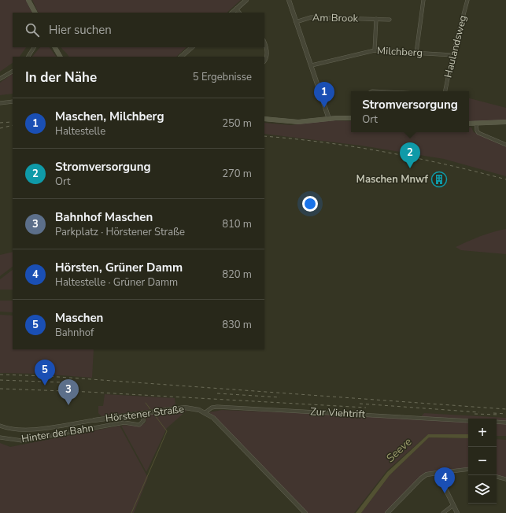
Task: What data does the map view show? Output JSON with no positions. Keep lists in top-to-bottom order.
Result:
{
  "streets": {
    "street": [
      "Am Brook",
      "Haulandsweg",
      "Milchberg",
      "Zur Viehtrift",
      "Hörstener Straße",
      "Hinter der Bahn"
    ]
  },
  "crossings": [
    ["Haulandsweg", "Milchberg"],
    ["Zur Viehtrift", "Hörstener Straße"],
    ["Hörstener Straße", "Hinter der Bahn"]
  ],
  "water": ["Seeve"],
  "places": {
    "building": ["Maschen Mnwf"]
  },
  "page": {
    "search": "Hier suchen",
    "heading": ["In der Nähe", "5 Ergebnisse"],
    "pins": [
      "1",
      "2",
      "5",
      "3",
      "4"
    ],
    "popup": ["Stromversorgung", "Ort"],
    "list": [
      {
        "mark": "1",
        "name": "Maschen, Milchberg",
        "note": "Haltestelle",
        "value": "250 m"
      },
      {
        "mark": "2",
        "name": "Stromversorgung",
        "note": "Ort",
        "value": "270 m"
      },
      {
        "mark": "3",
        "name": "Bahnhof Maschen",
        "note": "Parkplatz · Hörstener Straße",
        "value": "810 m"
      },
      {
        "mark": "4",
        "name": "Hörsten, Grüner Damm",
        "note": "Haltestelle · Grüner Damm",
        "value": "820 m"
      },
      {
        "mark": "5",
        "name": "Maschen",
        "note": "Bahnhof",
        "value": "830 m"
      }
    ],
    "map_buttons": ["+", "−"]
  }
}
